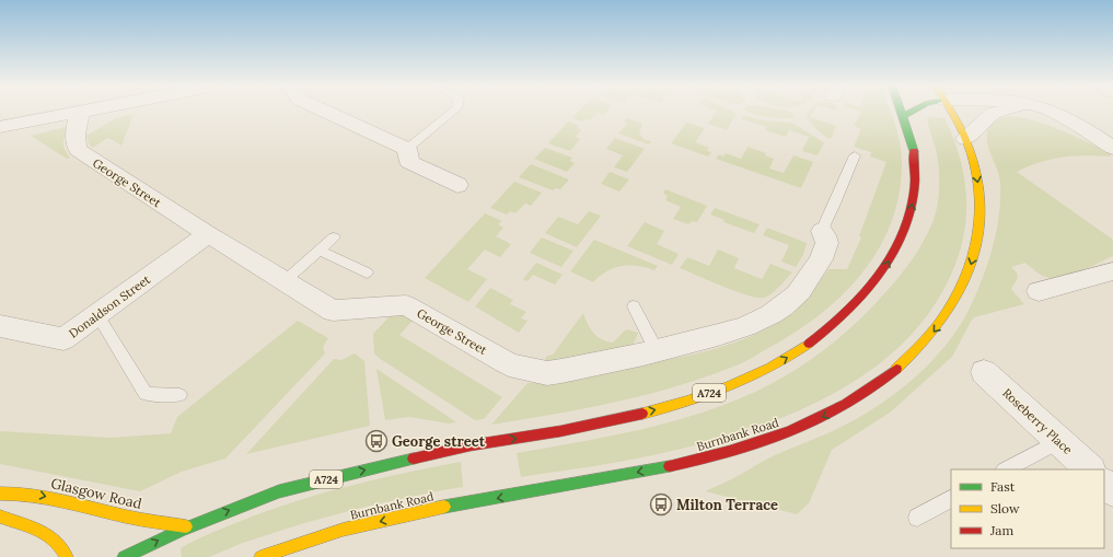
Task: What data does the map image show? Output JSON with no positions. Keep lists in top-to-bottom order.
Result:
{
  "streets": {
    "main road": ["A724", "Burnbank Road", "Glasgow Road"],
    "street": ["George Street", "Donaldson Street", "Roseberry Place"]
  },
  "crossings": [
    ["George Street", "Donaldson Street"],
    ["A724", "Glasgow Road"]
  ],
  "one_way": ["Burnbank Road", "Glasgow Road"],
  "places": {
    "bus stop": ["George street", "Milton Terrace"]
  },
  "legend": ["Fast", "Slow", "Jam"]
}
